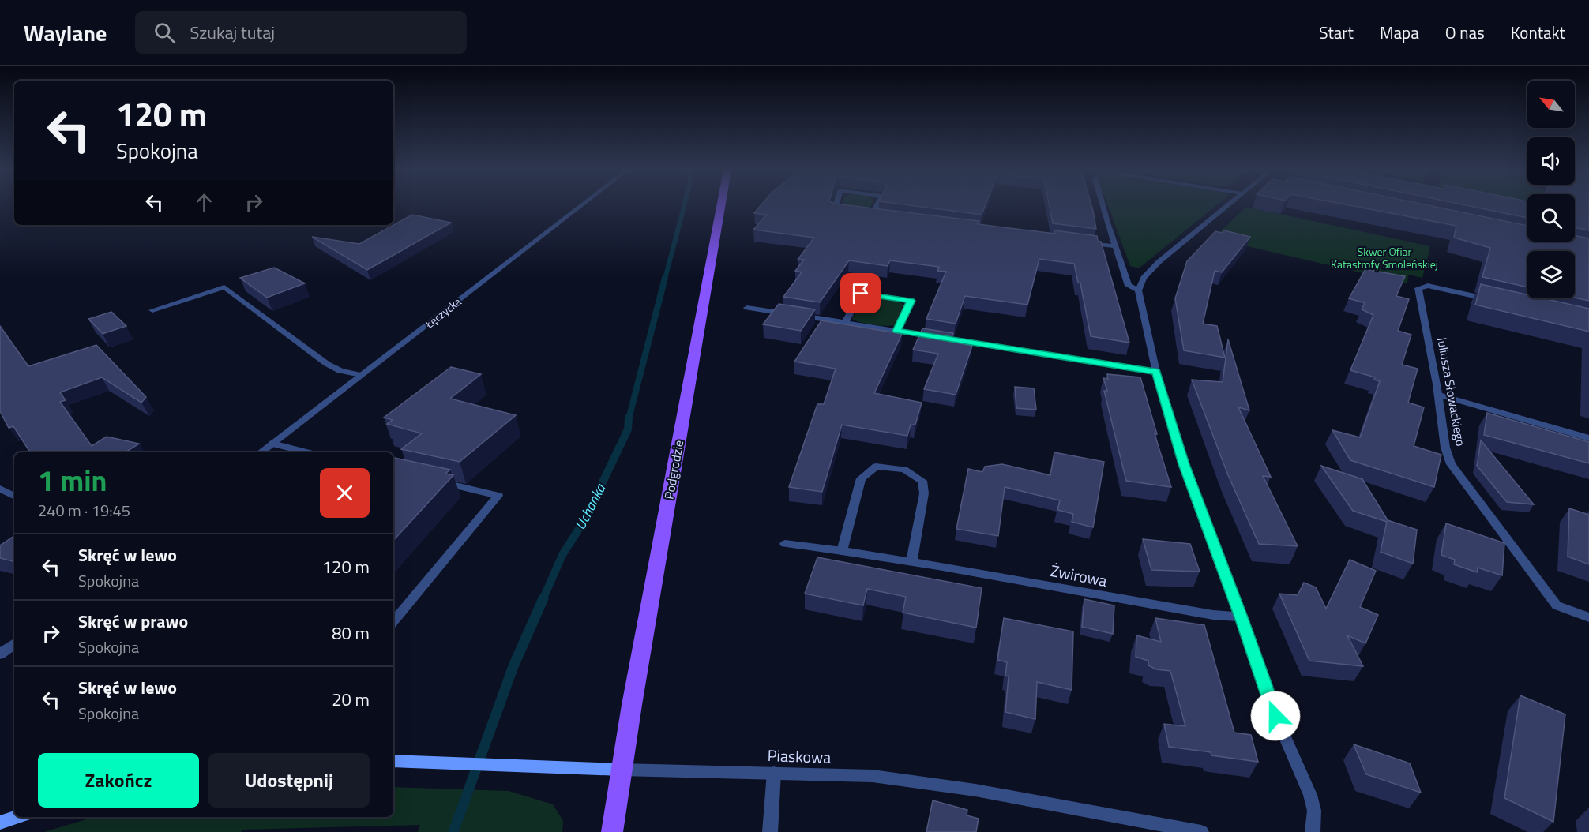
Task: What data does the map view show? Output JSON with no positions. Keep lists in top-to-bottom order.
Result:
{
  "streets": {
    "main road": ["Podgrodzie", "Piaskowa"],
    "street": ["Łęczycka", "Juliusza Słowackiego", "Żwirowa"]
  },
  "crossings": [
    ["Podgrodzie", "Piaskowa"]
  ],
  "water": ["Uchanka"],
  "parks": ["Skwer Ofiar Katastrofy Smoleńskiej"],
  "north": "top left",
  "page": {
    "header": "Waylane",
    "search": "Szukaj tutaj",
    "nav": [
      "Start",
      "Mapa",
      "O nas",
      "Kontakt"
    ],
    "turn": ["120 m", "Spokojna"],
    "heading": ["1 min", "240 m · 19:45"],
    "list": [
      {
        "name": "Skręć w lewo",
        "note": "Spokojna",
        "value": "120 m"
      },
      {
        "name": "Skręć w prawo",
        "note": "Spokojna",
        "value": "80 m"
      },
      {
        "name": "Skręć w lewo",
        "note": "Spokojna",
        "value": "20 m"
      }
    ],
    "buttons": ["Zakończ", "Udostępnij"]
  }
}
